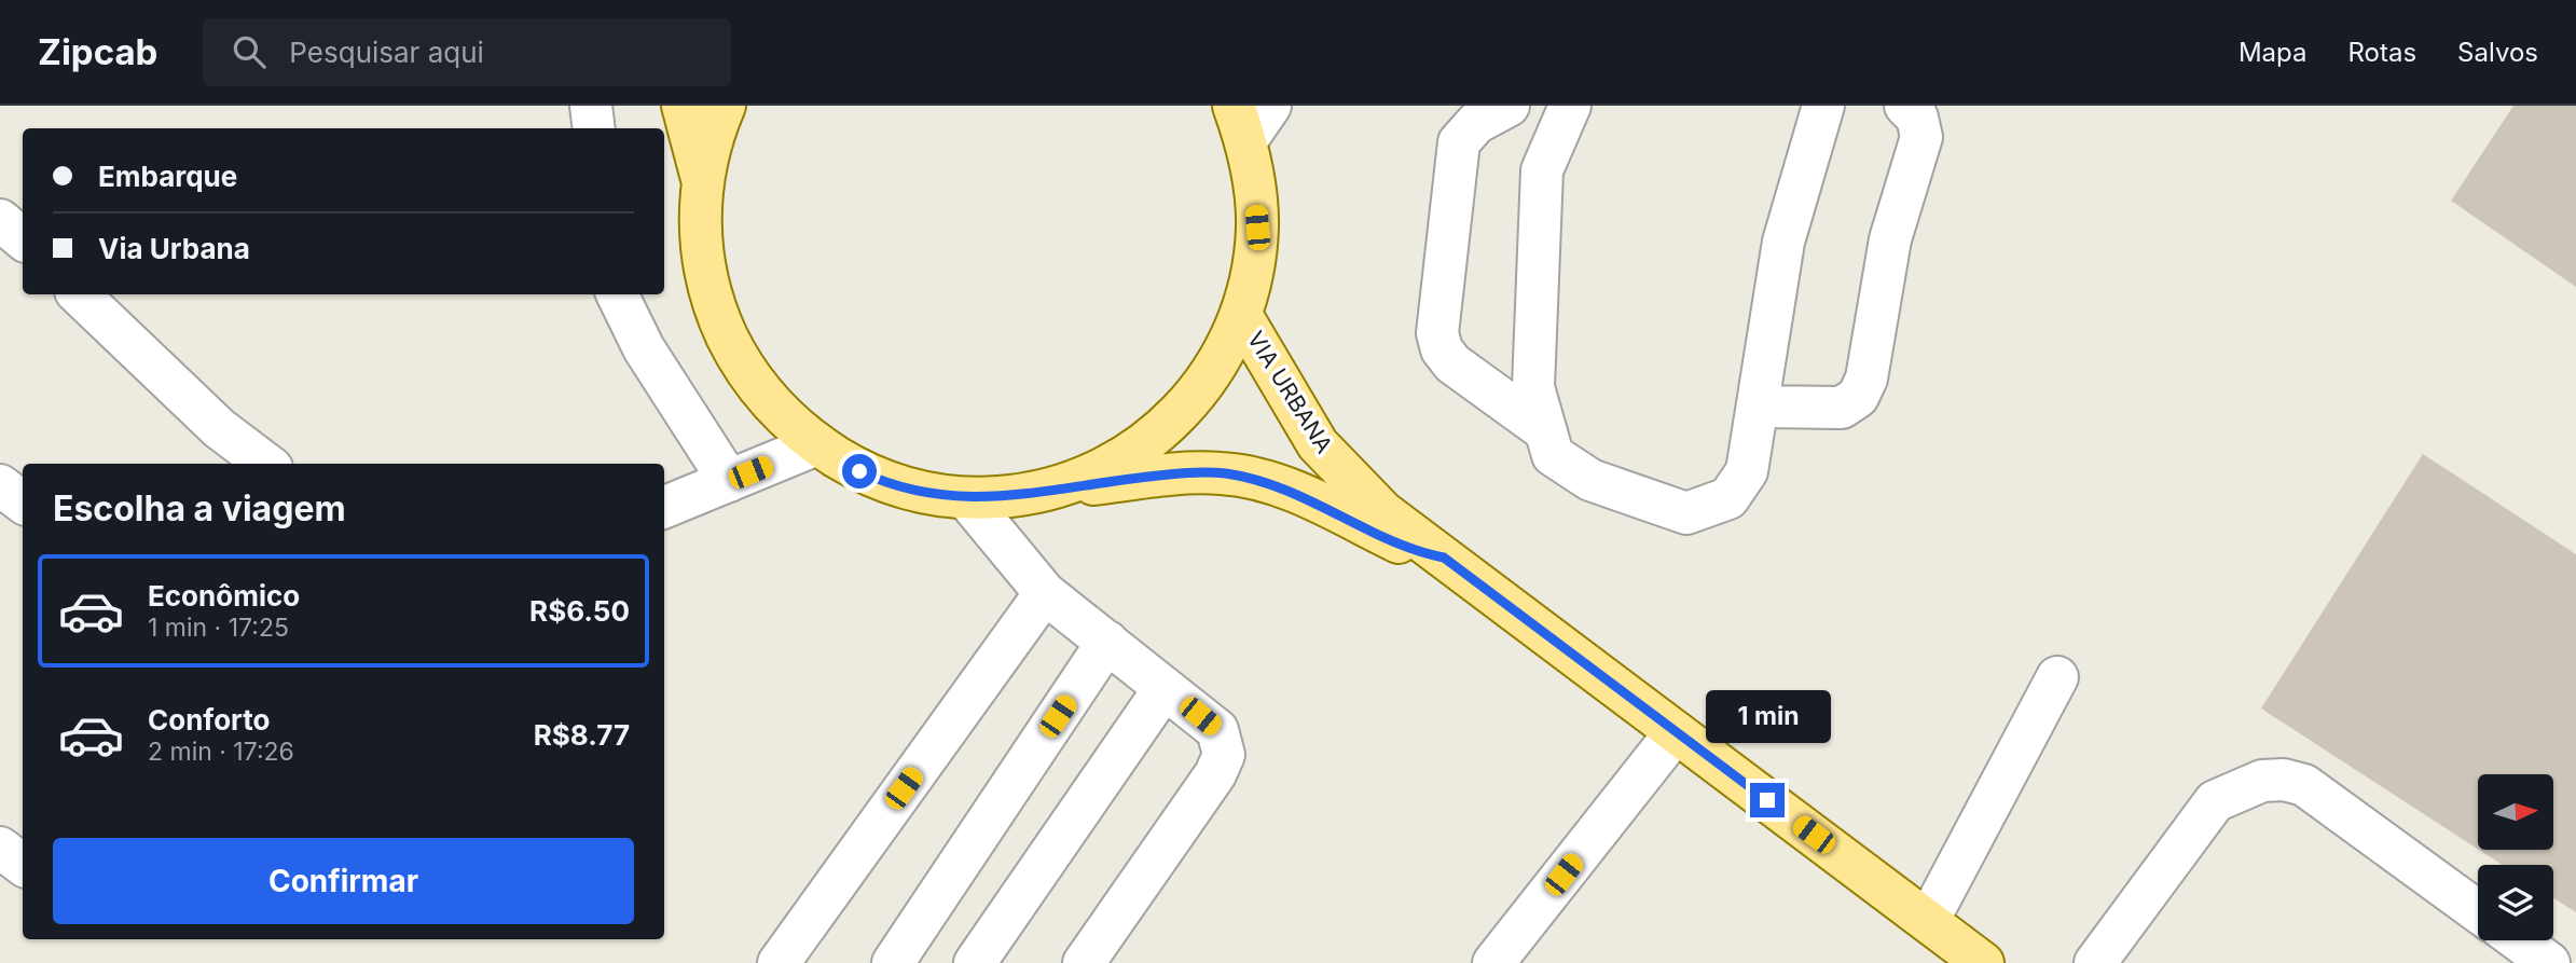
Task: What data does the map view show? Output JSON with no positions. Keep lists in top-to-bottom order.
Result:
{
  "streets": {
    "main road": ["VIA URBANA"]
  },
  "north": "right",
  "page": {
    "header": "Zipcab",
    "search": "Pesquisar aqui",
    "nav": ["Mapa", "Rotas", "Salvos"],
    "banner": ["Embarque", "Via Urbana"],
    "heading": "Escolha a viagem",
    "list": [
      {
        "name": "Econômico",
        "note": "1 min · 17:25",
        "value": "R$6.50"
      },
      {
        "name": "Conforto",
        "note": "2 min · 17:26",
        "value": "R$8.77"
      }
    ],
    "bubble": "1 min",
    "buttons": "Confirmar"
  }
}
